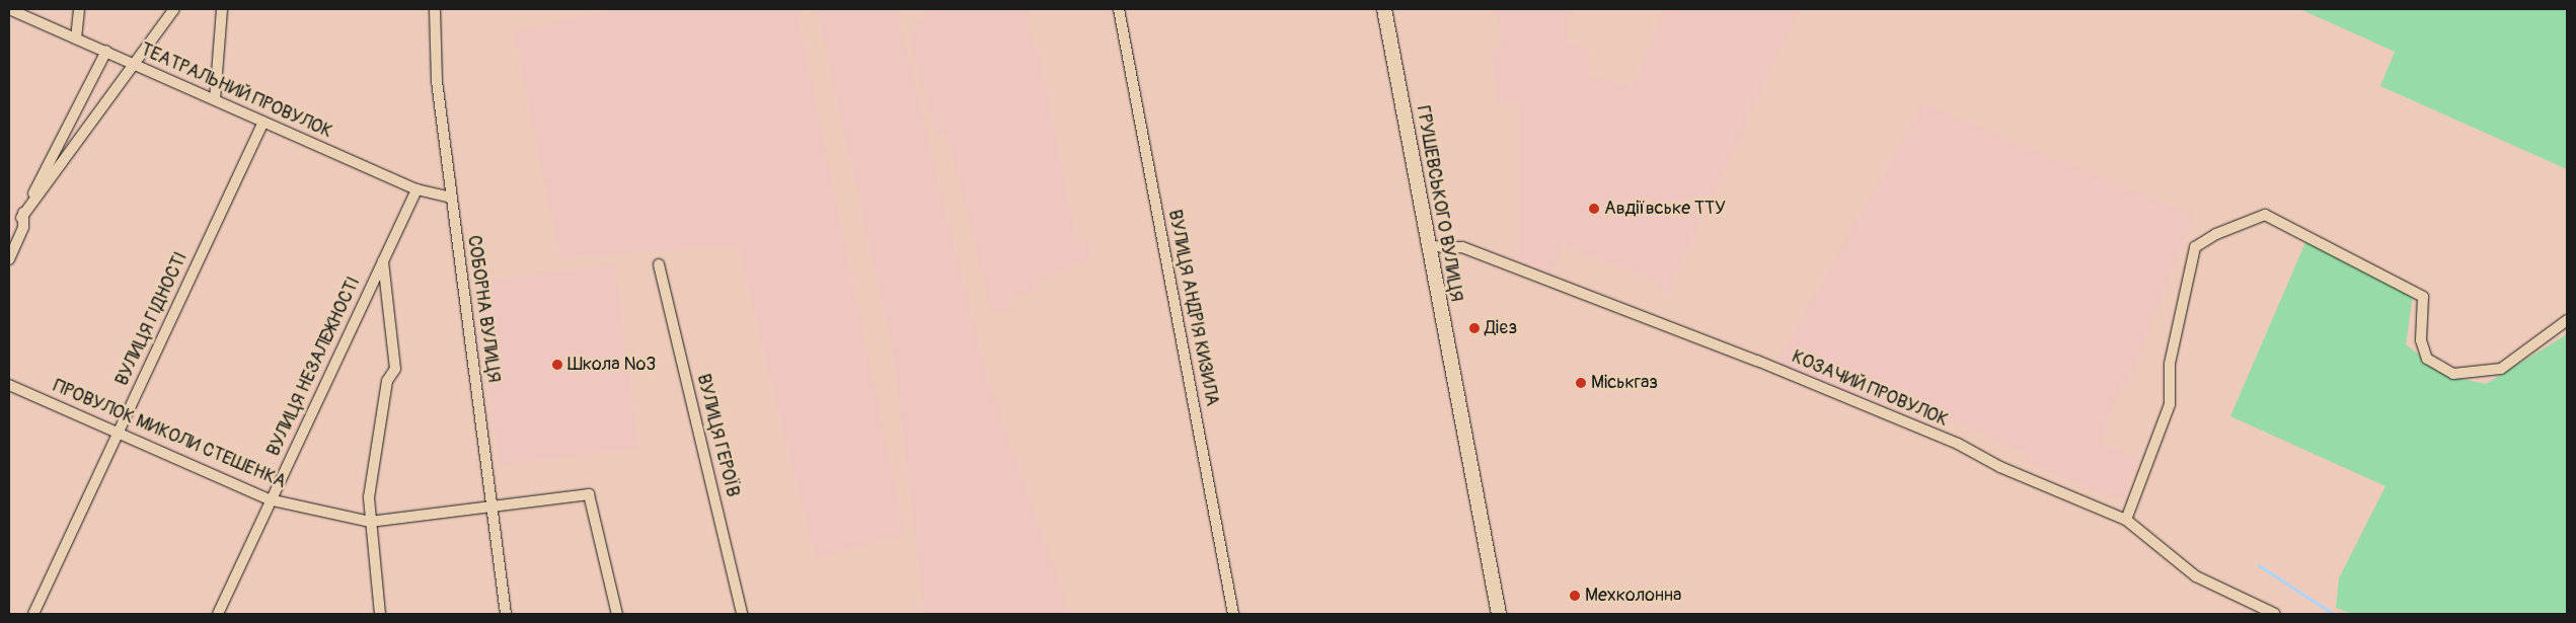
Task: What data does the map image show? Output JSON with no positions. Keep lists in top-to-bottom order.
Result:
{
  "streets": {
    "street": [
      "ТЕАТРАЛЬНИЙ ПРОВУЛОК",
      "ГРУШЕВСЬКОГО ВУЛИЦЯ",
      "ВУЛИЦЯ АНДРІЯ КИЗИЛА",
      "СОБОРНА ВУЛИЦЯ",
      "ВУЛИЦЯ ГІДНОСТІ",
      "ВУЛИЦЯ НЕЗАЛЕЖНОСТІ",
      "КОЗАЧИЙ ПРОВУЛОК",
      "ПРОВУЛОК МИКОЛИ СТЕШЕНКА",
      "ВУЛИЦЯ ГЕРОЇВ"
    ]
  },
  "crossings": [
    ["ТЕАТРАЛЬНИЙ ПРОВУЛОК", "СОБОРНА ВУЛИЦЯ"],
    ["ТЕАТРАЛЬНИЙ ПРОВУЛОК", "ВУЛИЦЯ ГІДНОСТІ"],
    ["ТЕАТРАЛЬНИЙ ПРОВУЛОК", "ВУЛИЦЯ НЕЗАЛЕЖНОСТІ"],
    ["ГРУШЕВСЬКОГО ВУЛИЦЯ", "КОЗАЧИЙ ПРОВУЛОК"],
    ["СОБОРНА ВУЛИЦЯ", "ПРОВУЛОК МИКОЛИ СТЕШЕНКА"],
    ["ВУЛИЦЯ ГІДНОСТІ", "ПРОВУЛОК МИКОЛИ СТЕШЕНКА"],
    ["ВУЛИЦЯ НЕЗАЛЕЖНОСТІ", "ПРОВУЛОК МИКОЛИ СТЕШЕНКА"]
  ],
  "places": [
    "Авдіївське ТТУ",
    "Дієз",
    "Школа №3",
    "Міськгаз",
    "Мехколонна"
  ]
}
